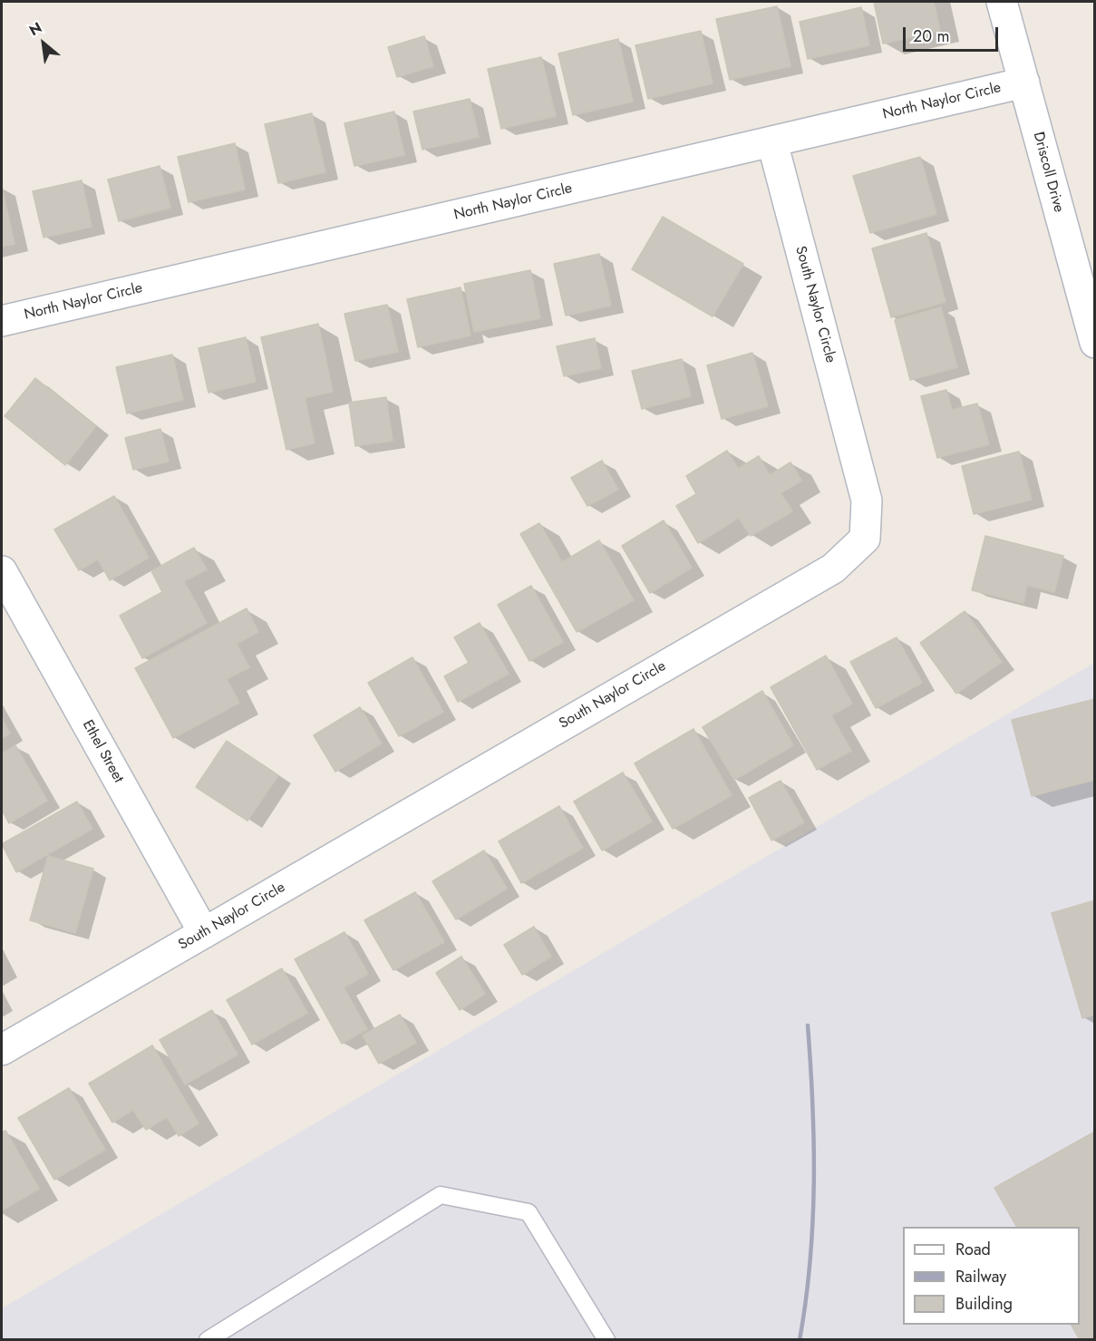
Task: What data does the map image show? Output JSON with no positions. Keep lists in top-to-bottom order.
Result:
{
  "streets": {
    "street": [
      "North Naylor Circle",
      "Driscoll Drive",
      "South Naylor Circle",
      "Ethel Street"
    ]
  },
  "crossings": [
    ["North Naylor Circle", "Driscoll Drive"],
    ["North Naylor Circle", "South Naylor Circle"],
    ["South Naylor Circle", "Ethel Street"]
  ],
  "legend": ["Road", "Railway", "Building"],
  "scale_bar": "20 m",
  "north": "top left"
}
